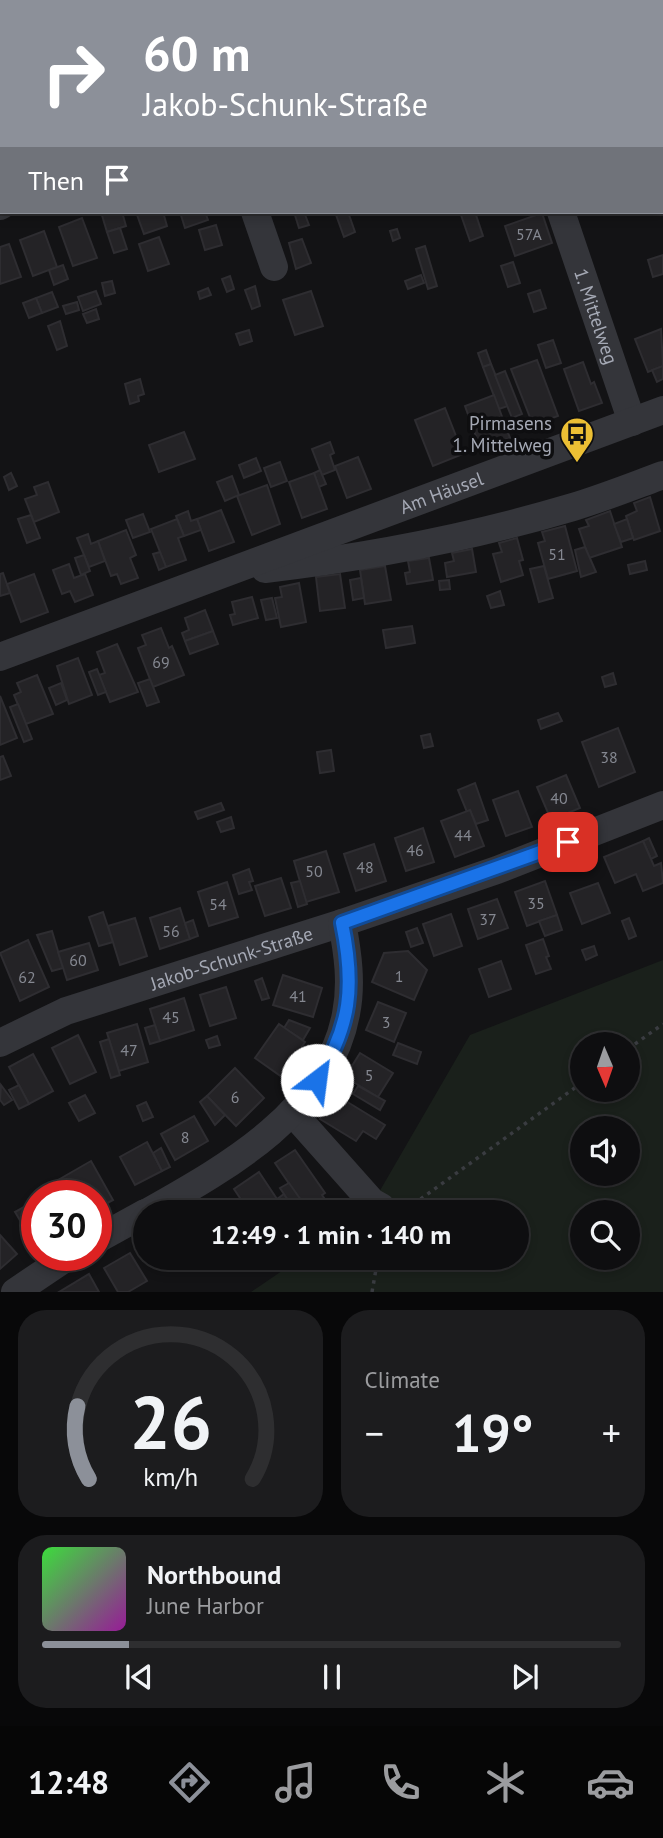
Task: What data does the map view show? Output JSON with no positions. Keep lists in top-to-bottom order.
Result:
{
  "streets": {
    "street": ["1. Mittelweg", "Am Häusel", "Jakob-Schunk-Straße"]
  },
  "crossings": [
    ["1. Mittelweg", "Am Häusel"]
  ],
  "places": {
    "bus stop": ["Pirmasens 1. Mittelweg"]
  },
  "house_numbers": [
    "57A",
    "51",
    "69",
    "38",
    "40",
    "44",
    "46",
    "48",
    "50",
    "35",
    "54",
    "37",
    "56",
    "60",
    "1",
    "62",
    "41",
    "45",
    "3",
    "47",
    "5",
    "6",
    "8"
  ],
  "north": "bottom",
  "page": {
    "turn": ["60 m", "Jakob-Schunk-Straße"],
    "then": "Then",
    "limit": "30",
    "trip": "12:49 · 1 min · 140 m",
    "tile": "Climate",
    "heat": ["−", "19°", "+"],
    "song": ["Northbound", "June Harbor"],
    "tabs": "12:48",
    "gauge": ["26", "km/h"]
  }
}
